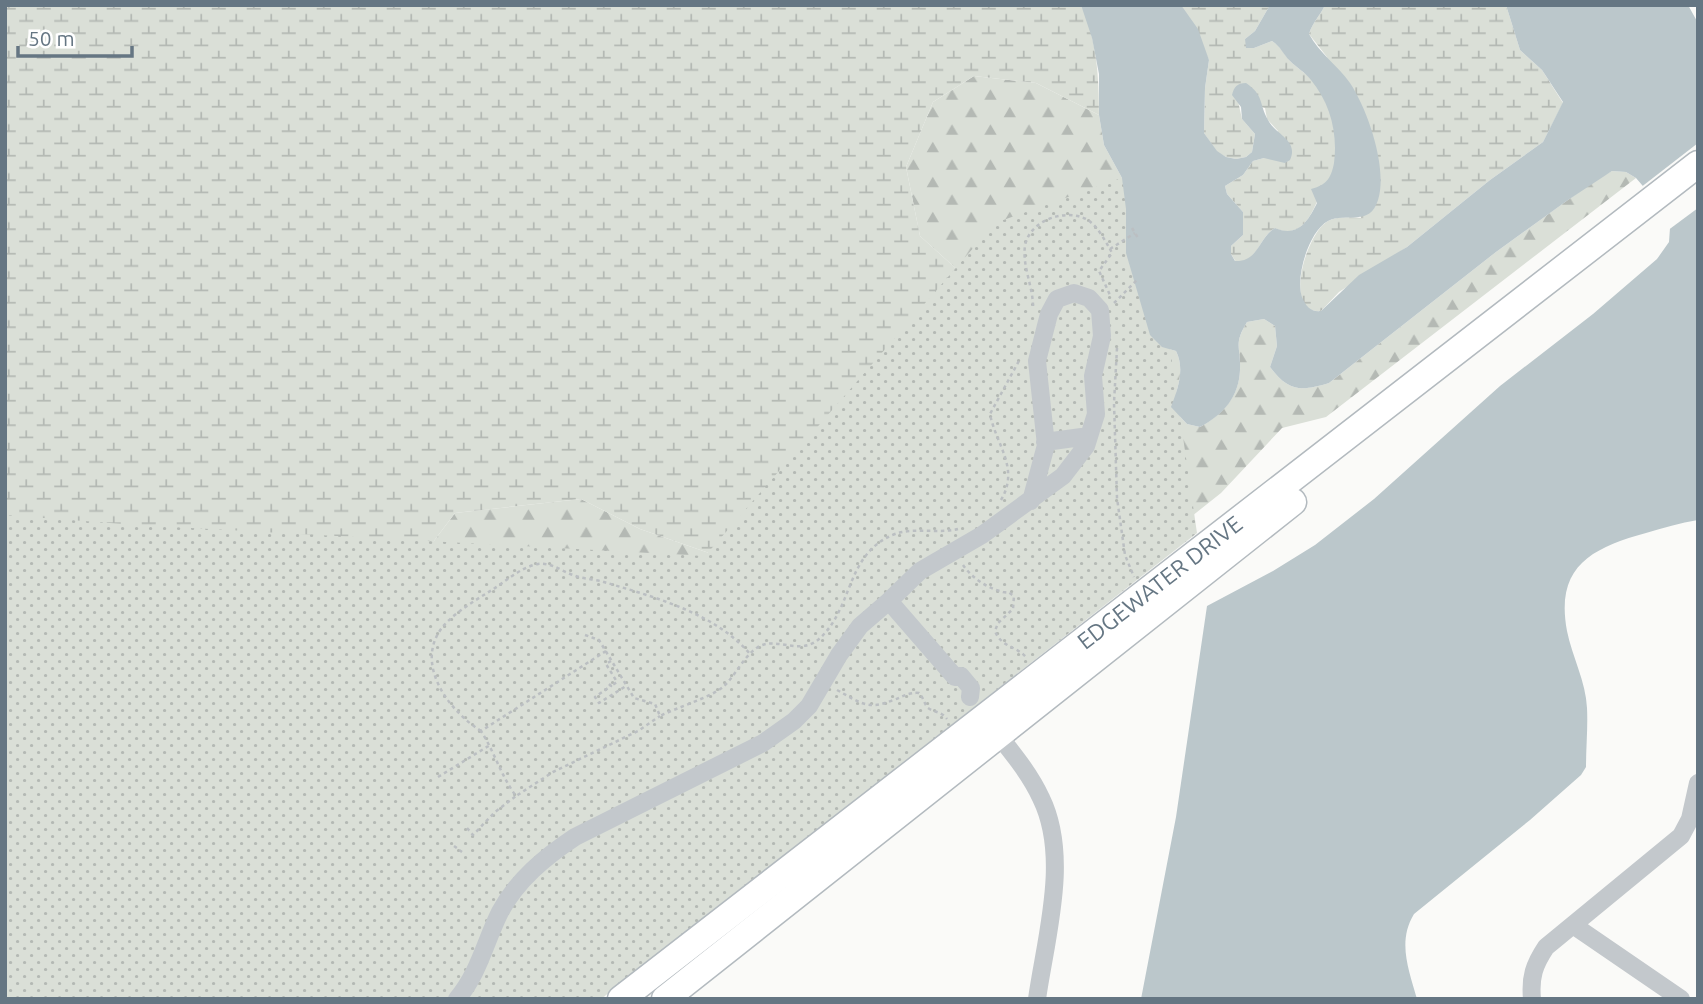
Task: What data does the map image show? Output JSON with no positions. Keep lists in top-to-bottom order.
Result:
{
  "streets": {
    "street": ["EDGEWATER DRIVE"]
  },
  "scale_bar": "50 m"
}
